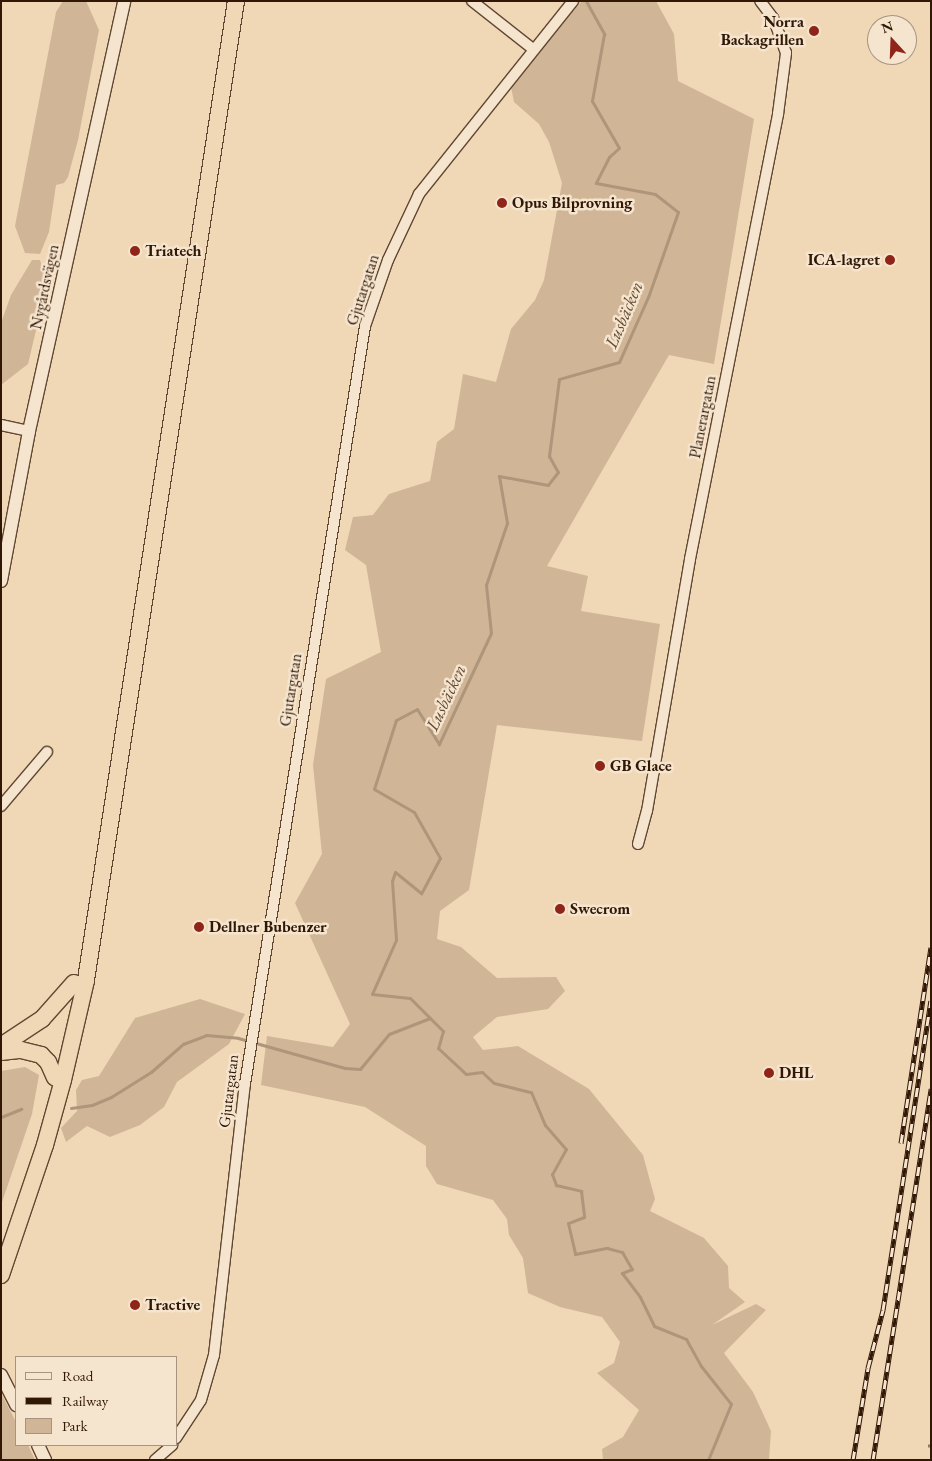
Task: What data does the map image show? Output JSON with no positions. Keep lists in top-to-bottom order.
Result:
{
  "streets": {
    "street": ["Nygårdsvägen", "Gjutargatan", "Planerargatan"]
  },
  "water": ["Lusbäcken"],
  "places": [
    "Norra Backagrillen",
    "Opus Bilprovning",
    "Triatech",
    "ICA-lagret",
    "GB Glace",
    "Swecrom",
    "Dellner Bubenzer",
    "DHL",
    "Tractive"
  ],
  "legend": ["Road", "Railway", "Park"],
  "north": "top"
}
